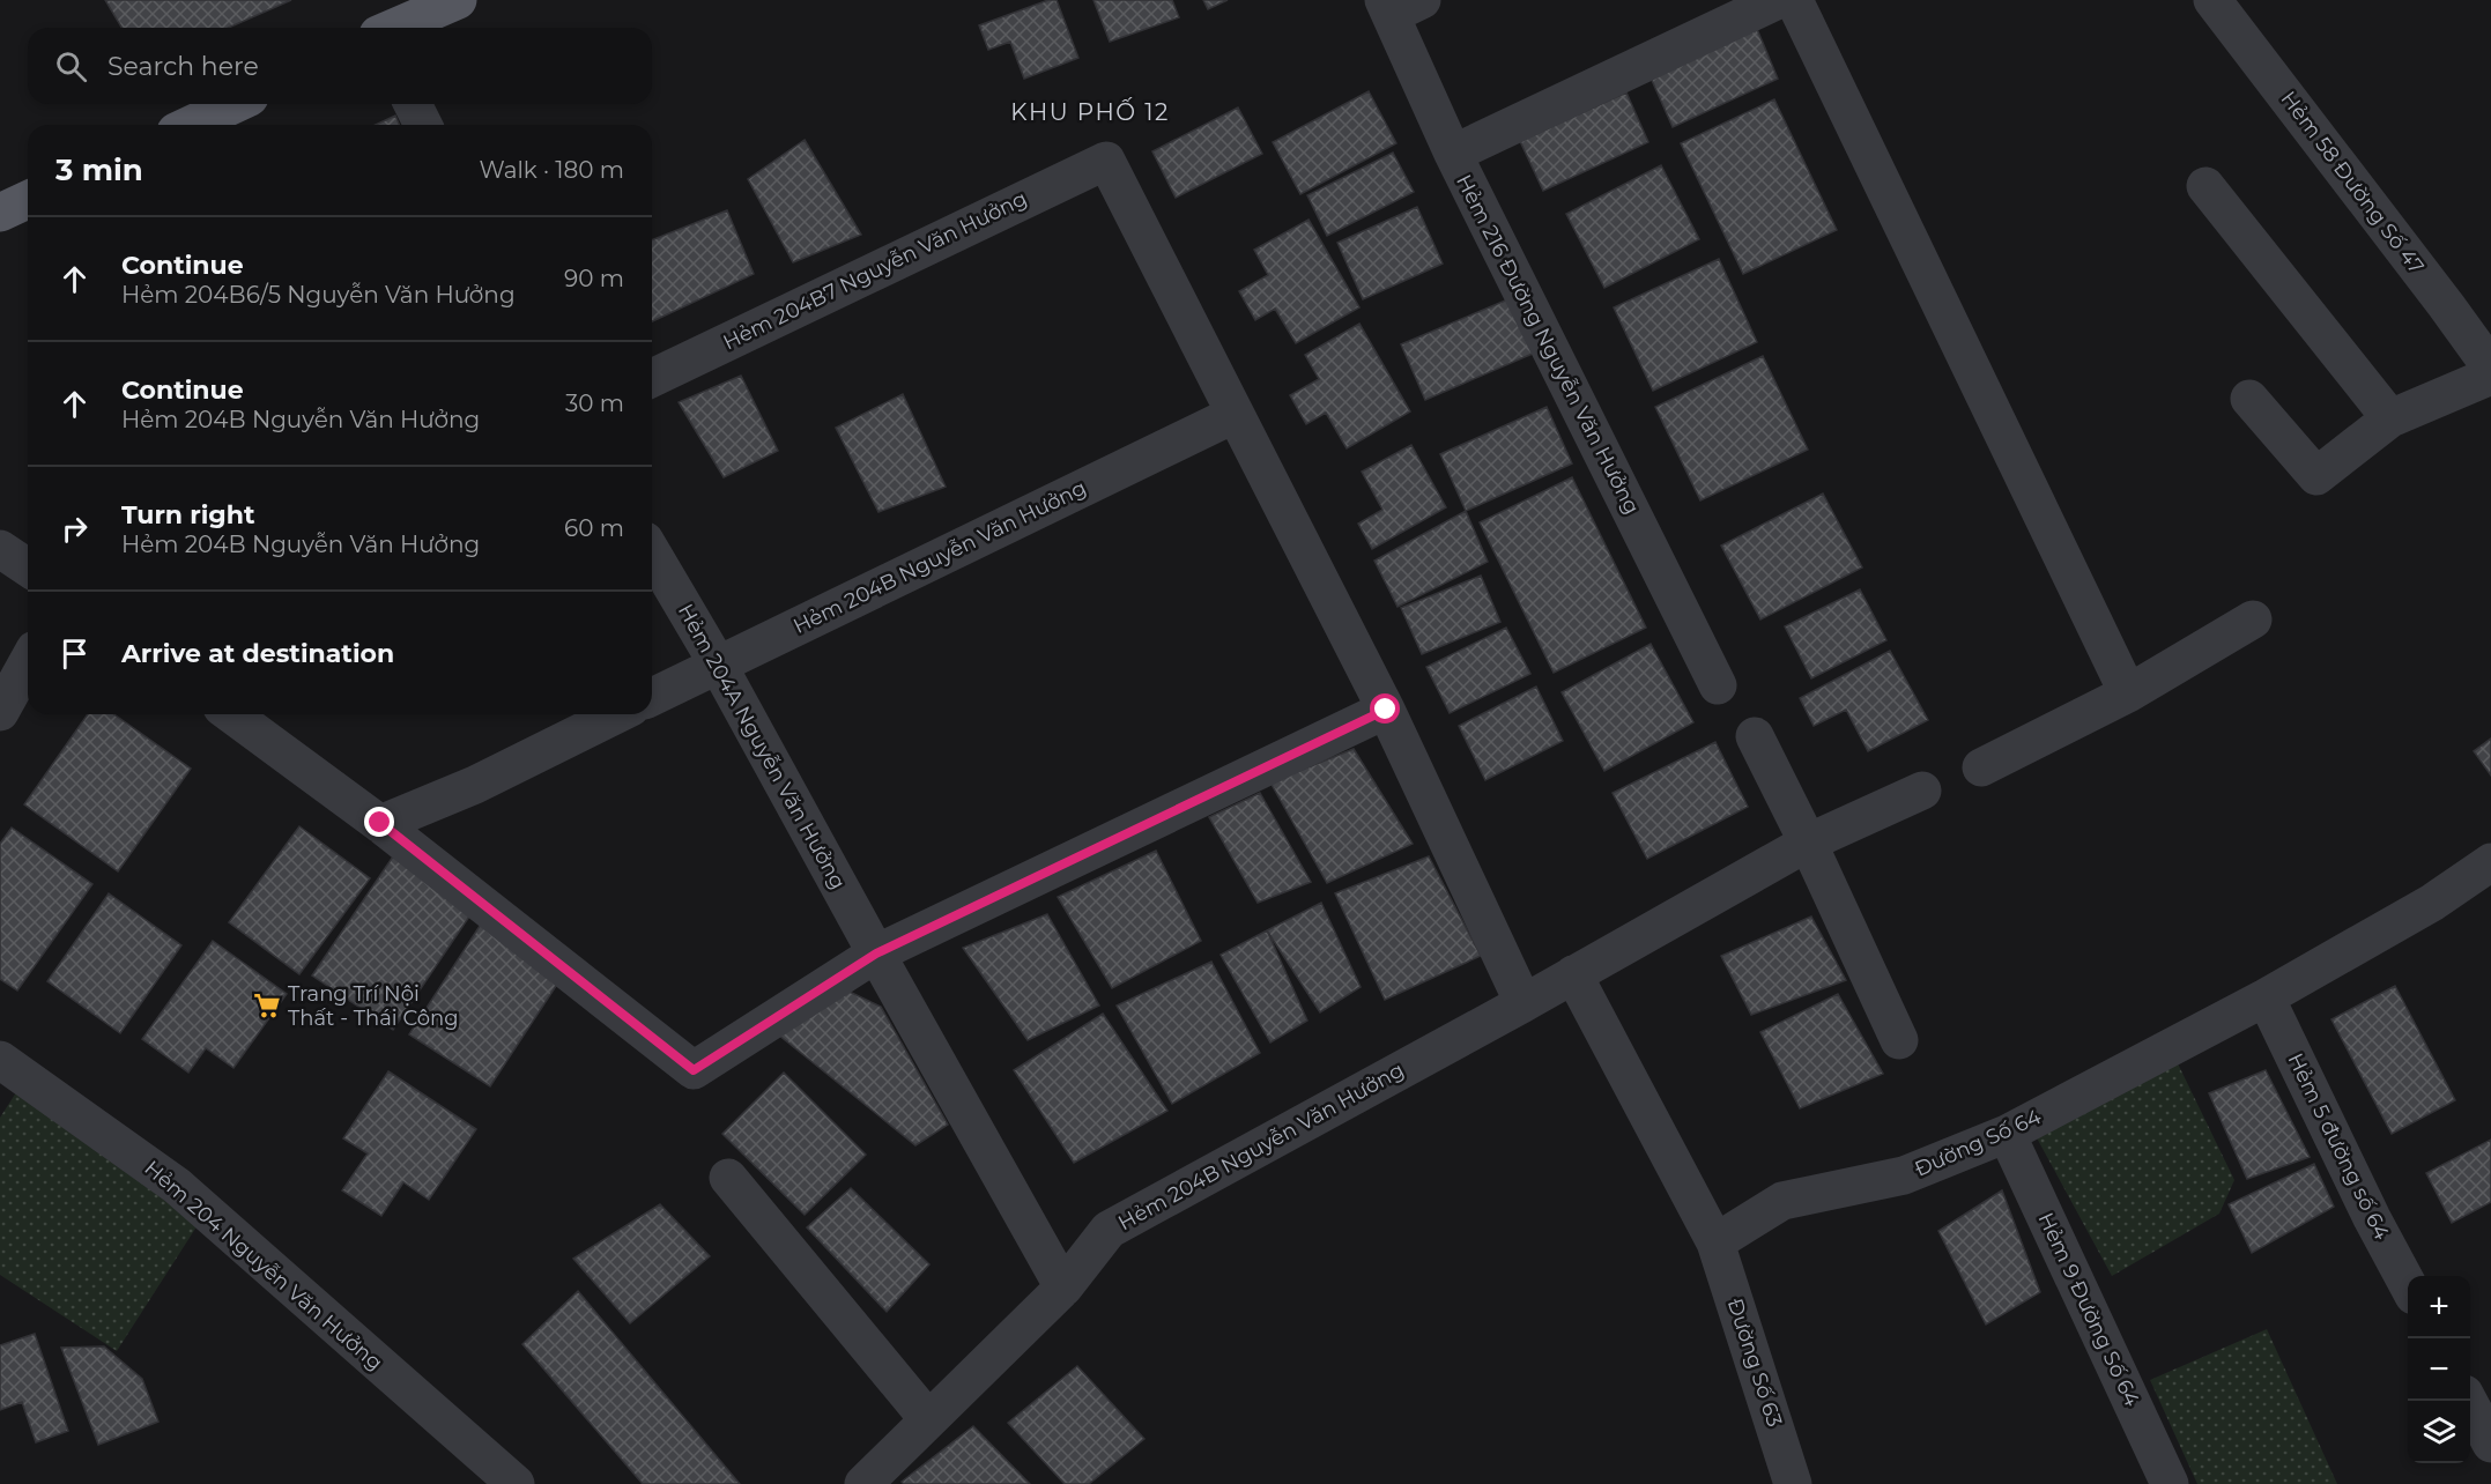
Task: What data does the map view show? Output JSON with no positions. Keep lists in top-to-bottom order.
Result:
{
  "streets": {
    "street": [
      "Hẻm 58 Đường Số 47",
      "Hẻm 204B7 Nguyễn Văn Hưởng",
      "Hẻm 216 Đường Nguyễn Văn Hưởng",
      "Hẻm 204B Nguyễn Văn Hưởng",
      "Hẻm 204A Nguyễn Văn Hưởng",
      "Đường Số 64",
      "Hẻm 5 đường số 64",
      "Hẻm 204 Nguyễn Văn Hưởng",
      "Hẻm 9 Đường Số 64",
      "Đường Số 63"
    ]
  },
  "crossings": [
    ["Hẻm 204B7 Nguyễn Văn Hưởng", "Hẻm 204B Nguyễn Văn Hưởng"],
    ["Hẻm 204B Nguyễn Văn Hưởng", "Hẻm 204A Nguyễn Văn Hưởng"],
    ["Đường Số 64", "Hẻm 5 đường số 64"],
    ["Đường Số 64", "Hẻm 9 Đường Số 64"],
    ["Đường Số 64", "Đường Số 63"]
  ],
  "districts": ["KHU PHỐ 12"],
  "places": {
    "supermarket": ["Trang Trí Nội Thất - Thái Công"]
  },
  "page": {
    "search": "Search here",
    "heading": ["3 min", "Walk · 180 m"],
    "list": [
      ["Continue", "Hẻm 204B6/5 Nguyễn Văn Hưởng", "90 m"],
      ["Continue", "Hẻm 204B Nguyễn Văn Hưởng", "30 m"],
      ["Turn right", "Hẻm 204B Nguyễn Văn Hưởng", "60 m"],
      "Arrive at destination"
    ],
    "map_buttons": ["+", "−"]
  }
}
